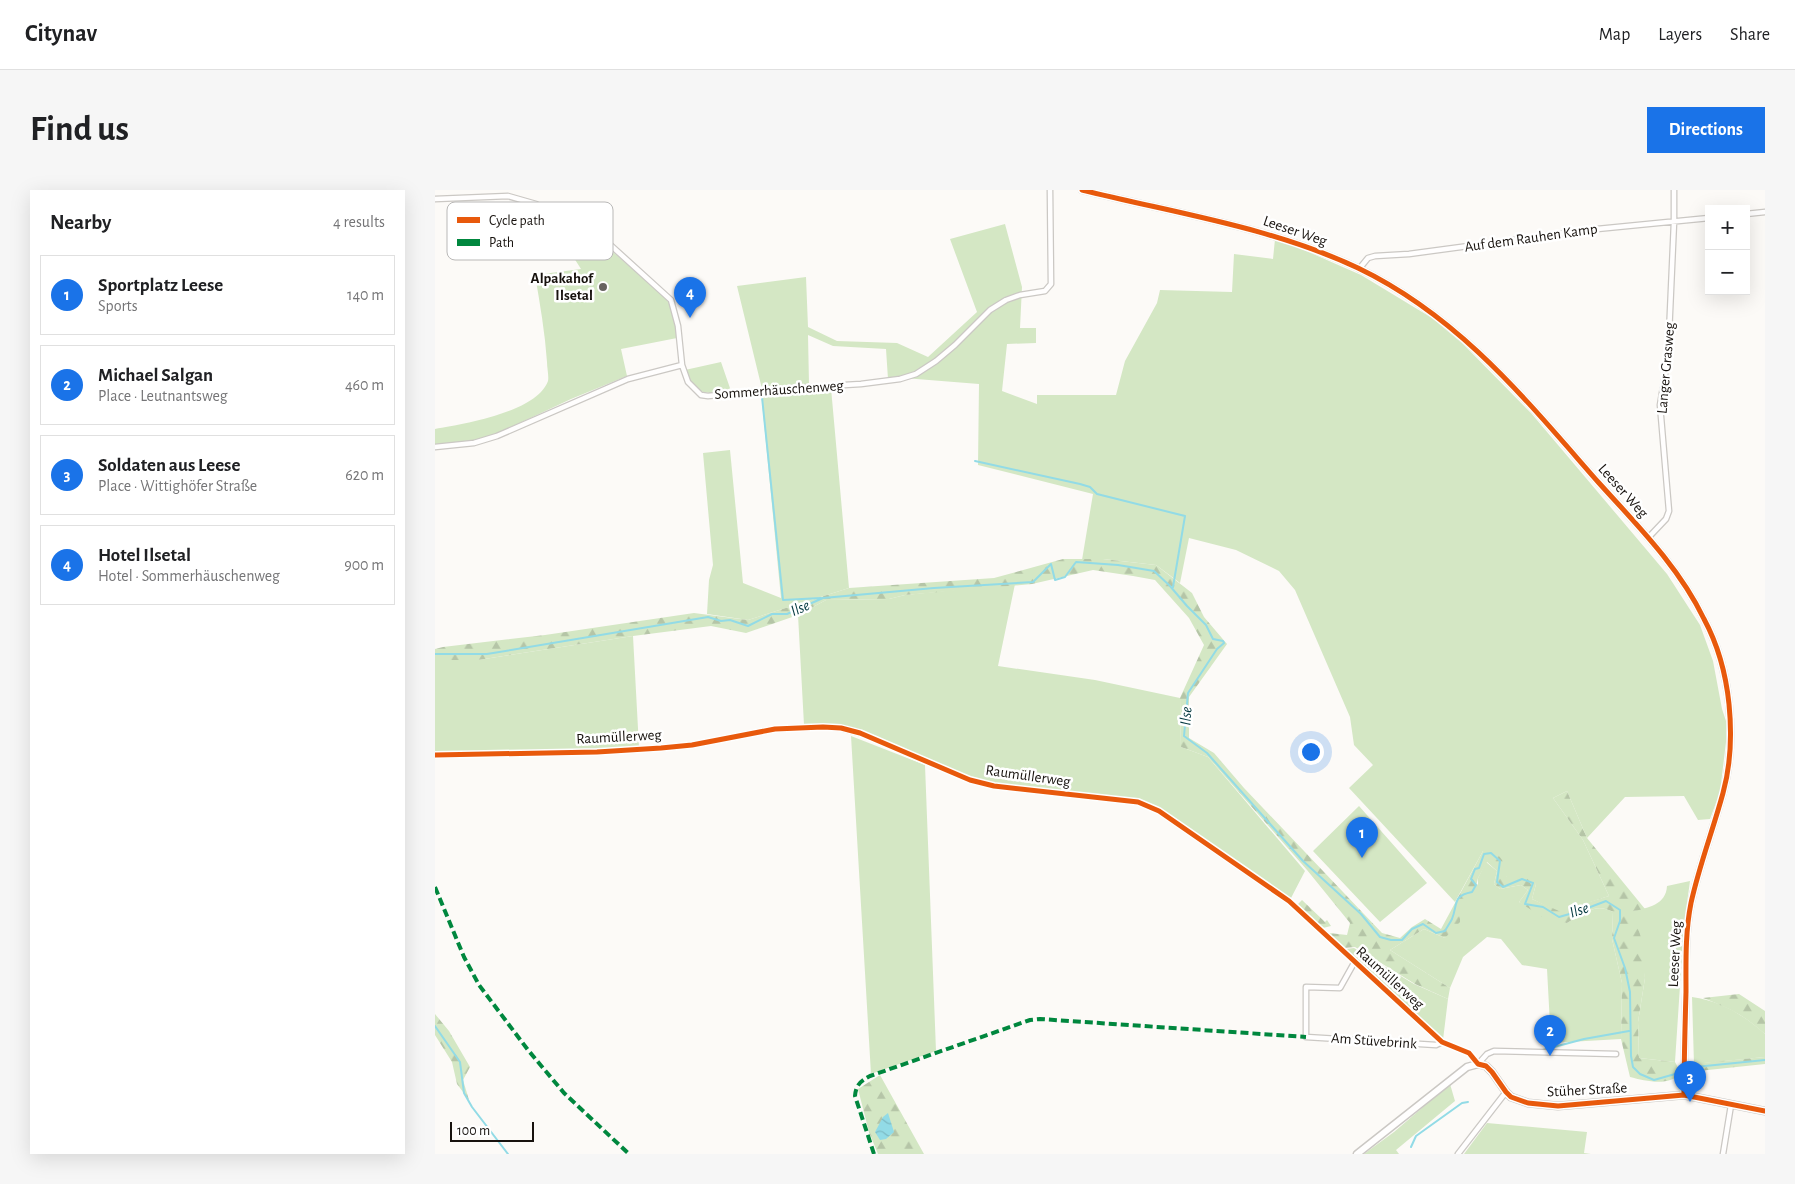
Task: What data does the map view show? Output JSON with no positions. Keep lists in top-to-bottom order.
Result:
{
  "streets": {
    "main road": ["Stüher Straße"],
    "street": [
      "Leeser Weg",
      "Auf dem Rauhen Kamp",
      "Langer Grasweg",
      "Sommerhäuschenweg",
      "Raumüllerweg",
      "Am Stüvebrink"
    ]
  },
  "crossings": [
    ["Leeser Weg", "Auf dem Rauhen Kamp"],
    ["Leeser Weg", "Langer Grasweg"],
    ["Leeser Weg", "Stüher Straße"],
    ["Auf dem Rauhen Kamp", "Langer Grasweg"],
    ["Raumüllerweg", "Am Stüvebrink"]
  ],
  "water": ["Ilse"],
  "places": ["Alpakahof Ilsetal"],
  "legend": ["Cycle path", "Path"],
  "scale_bar": "100 m",
  "page": {
    "header": "Citynav",
    "nav": ["Map", "Layers", "Share"],
    "buttons": "Directions",
    "title": "Find us",
    "heading": ["Nearby", "4 results"],
    "map_buttons": ["+", "−"],
    "list": [
      {
        "mark": "1",
        "name": "Sportplatz Leese",
        "note": "Sports",
        "value": "140 m"
      },
      {
        "mark": "2",
        "name": "Michael Salgan",
        "note": "Place · Leutnantsweg",
        "value": "460 m"
      },
      {
        "mark": "3",
        "name": "Soldaten aus Leese",
        "note": "Place · Wittighöfer Straße",
        "value": "620 m"
      },
      {
        "mark": "4",
        "name": "Hotel Ilsetal",
        "note": "Hotel · Sommerhäuschenweg",
        "value": "900 m"
      }
    ],
    "pins": [
      "4",
      "1",
      "2",
      "3"
    ],
    "scale": "100 m"
  }
}
